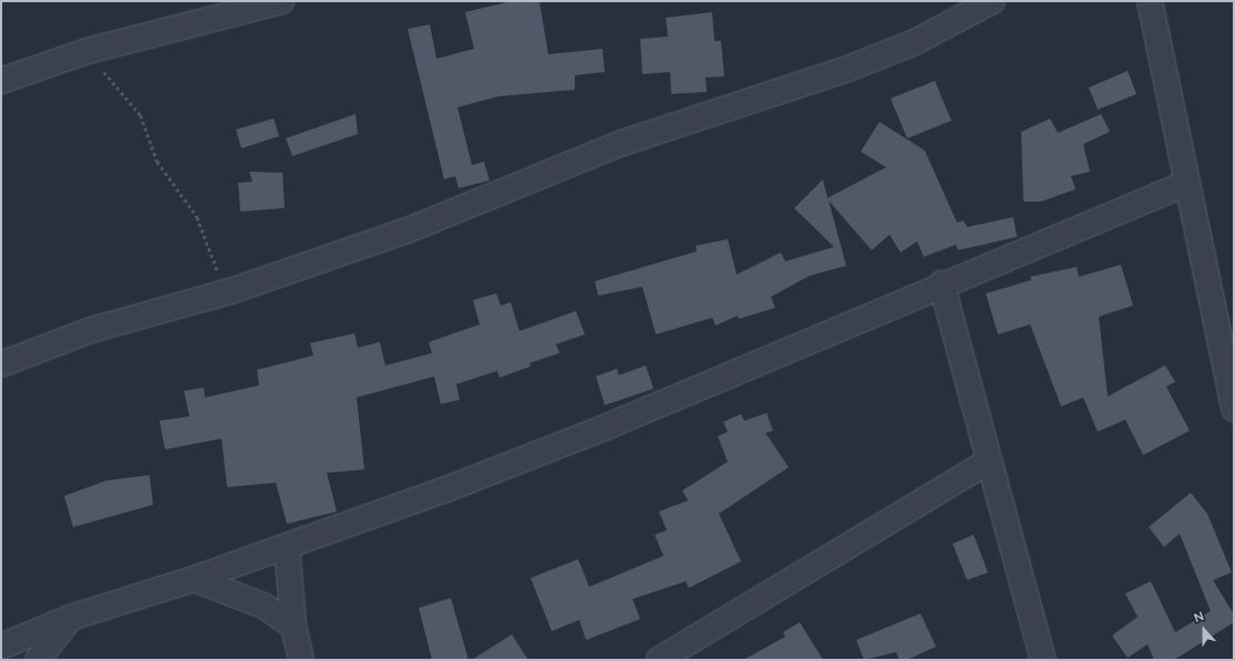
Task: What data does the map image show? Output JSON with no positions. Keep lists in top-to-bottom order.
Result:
{
  "north": "top"
}
